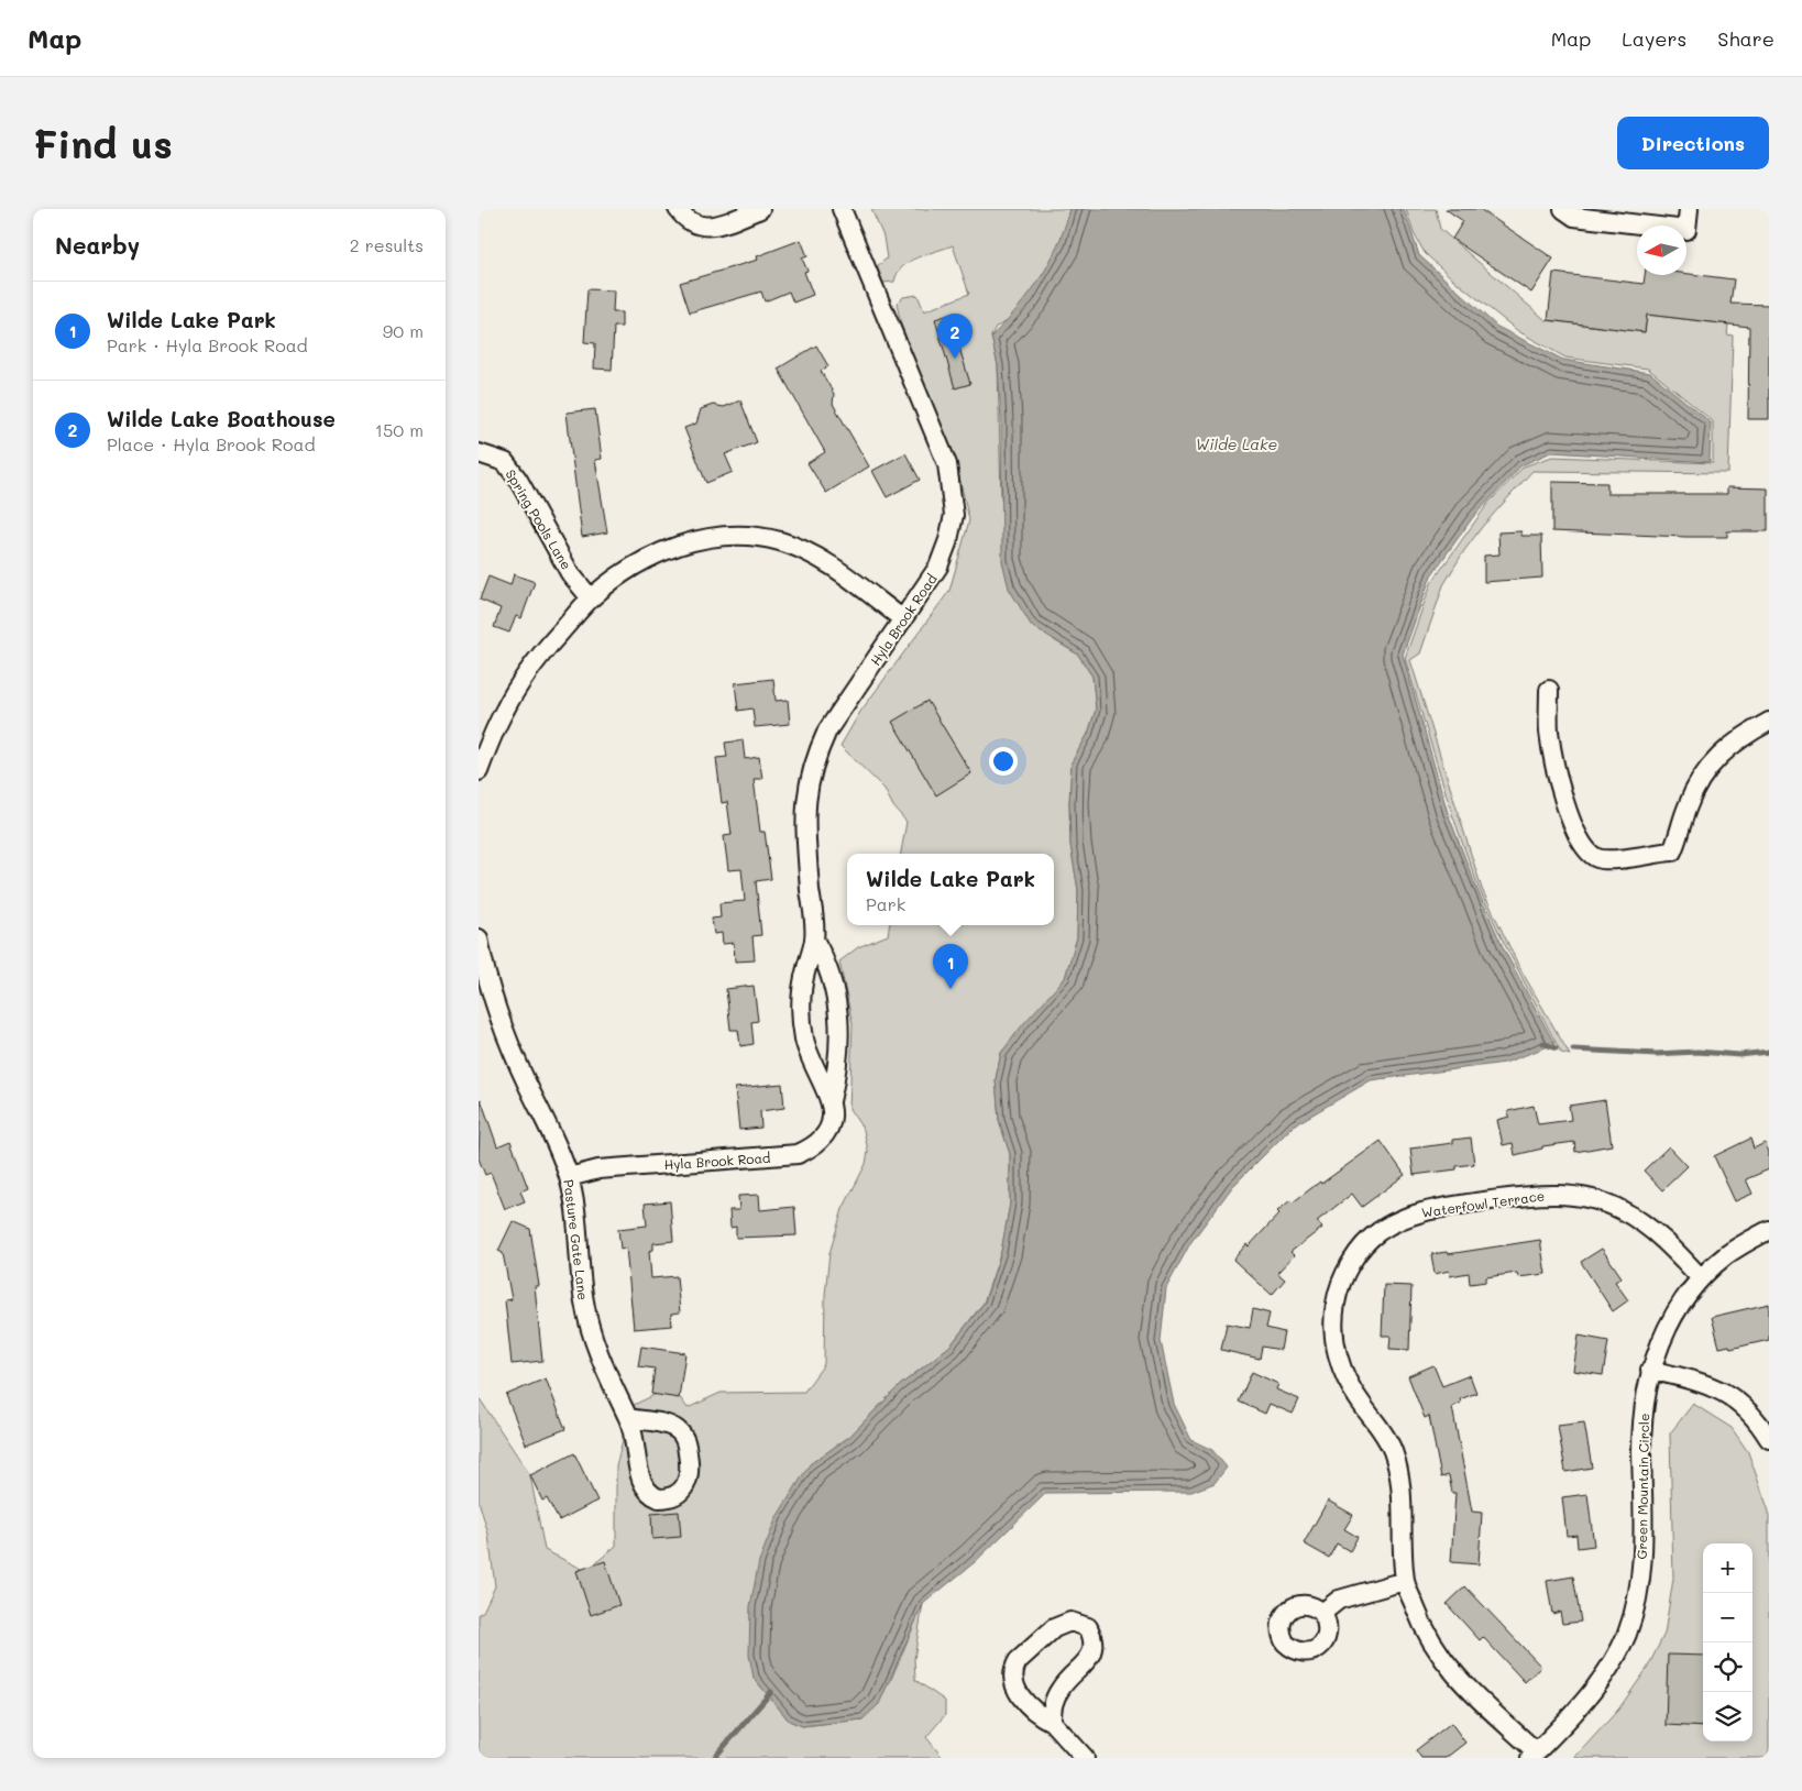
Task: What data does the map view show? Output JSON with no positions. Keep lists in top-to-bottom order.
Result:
{
  "streets": {
    "street": [
      "Spring Pools Lane",
      "Hyla Brook Road",
      "Waterfowl Terrace",
      "Pasture Gate Lane",
      "Green Mountain Circle"
    ]
  },
  "crossings": [
    ["Hyla Brook Road", "Pasture Gate Lane"],
    ["Waterfowl Terrace", "Green Mountain Circle"]
  ],
  "water": ["Wilde Lake"],
  "north": "left",
  "page": {
    "header": "Map",
    "nav": ["Map", "Layers", "Share"],
    "buttons": "Directions",
    "title": "Find us",
    "heading": ["Nearby", "2 results"],
    "list": [
      {
        "mark": "1",
        "name": "Wilde Lake Park",
        "note": "Park · Hyla Brook Road",
        "value": "90 m"
      },
      {
        "mark": "2",
        "name": "Wilde Lake Boathouse",
        "note": "Place · Hyla Brook Road",
        "value": "150 m"
      }
    ],
    "pins": ["2", "1"],
    "popup": ["Wilde Lake Park", "Park"],
    "map_buttons": ["+", "−"]
  }
}
